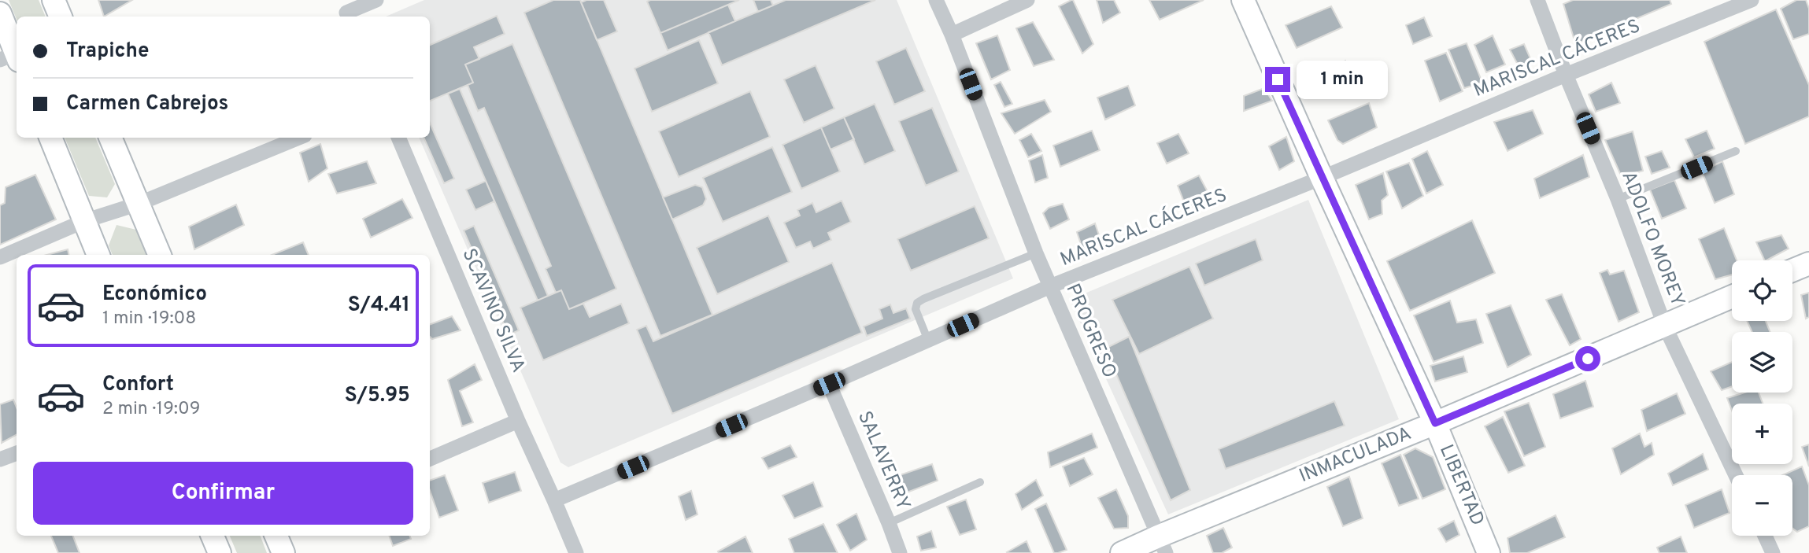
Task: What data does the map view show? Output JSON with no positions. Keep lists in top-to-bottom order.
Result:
{
  "streets": {
    "street": [
      "MARISCAL CÁCERES",
      "ADOLFO MOREY",
      "SCAVINO SILVA",
      "PROGRESO",
      "INMACULADA",
      "SALAVERRY",
      "LIBERTAD"
    ]
  },
  "crossings": [
    ["MARISCAL CÁCERES", "ADOLFO MOREY"],
    ["MARISCAL CÁCERES", "SCAVINO SILVA"],
    ["MARISCAL CÁCERES", "PROGRESO"],
    ["MARISCAL CÁCERES", "SALAVERRY"],
    ["MARISCAL CÁCERES", "LIBERTAD"],
    ["ADOLFO MOREY", "INMACULADA"],
    ["PROGRESO", "INMACULADA"],
    ["INMACULADA", "LIBERTAD"]
  ],
  "page": {
    "banner": ["Trapiche", "Carmen Cabrejos"],
    "bubble": "1 min",
    "map_buttons": ["+", "−"],
    "list": [
      {
        "name": "Económico",
        "note": "1 min · 19:08",
        "value": "S/4.41"
      },
      {
        "name": "Confort",
        "note": "2 min · 19:09",
        "value": "S/5.95"
      }
    ],
    "buttons": "Confirmar"
  }
}
